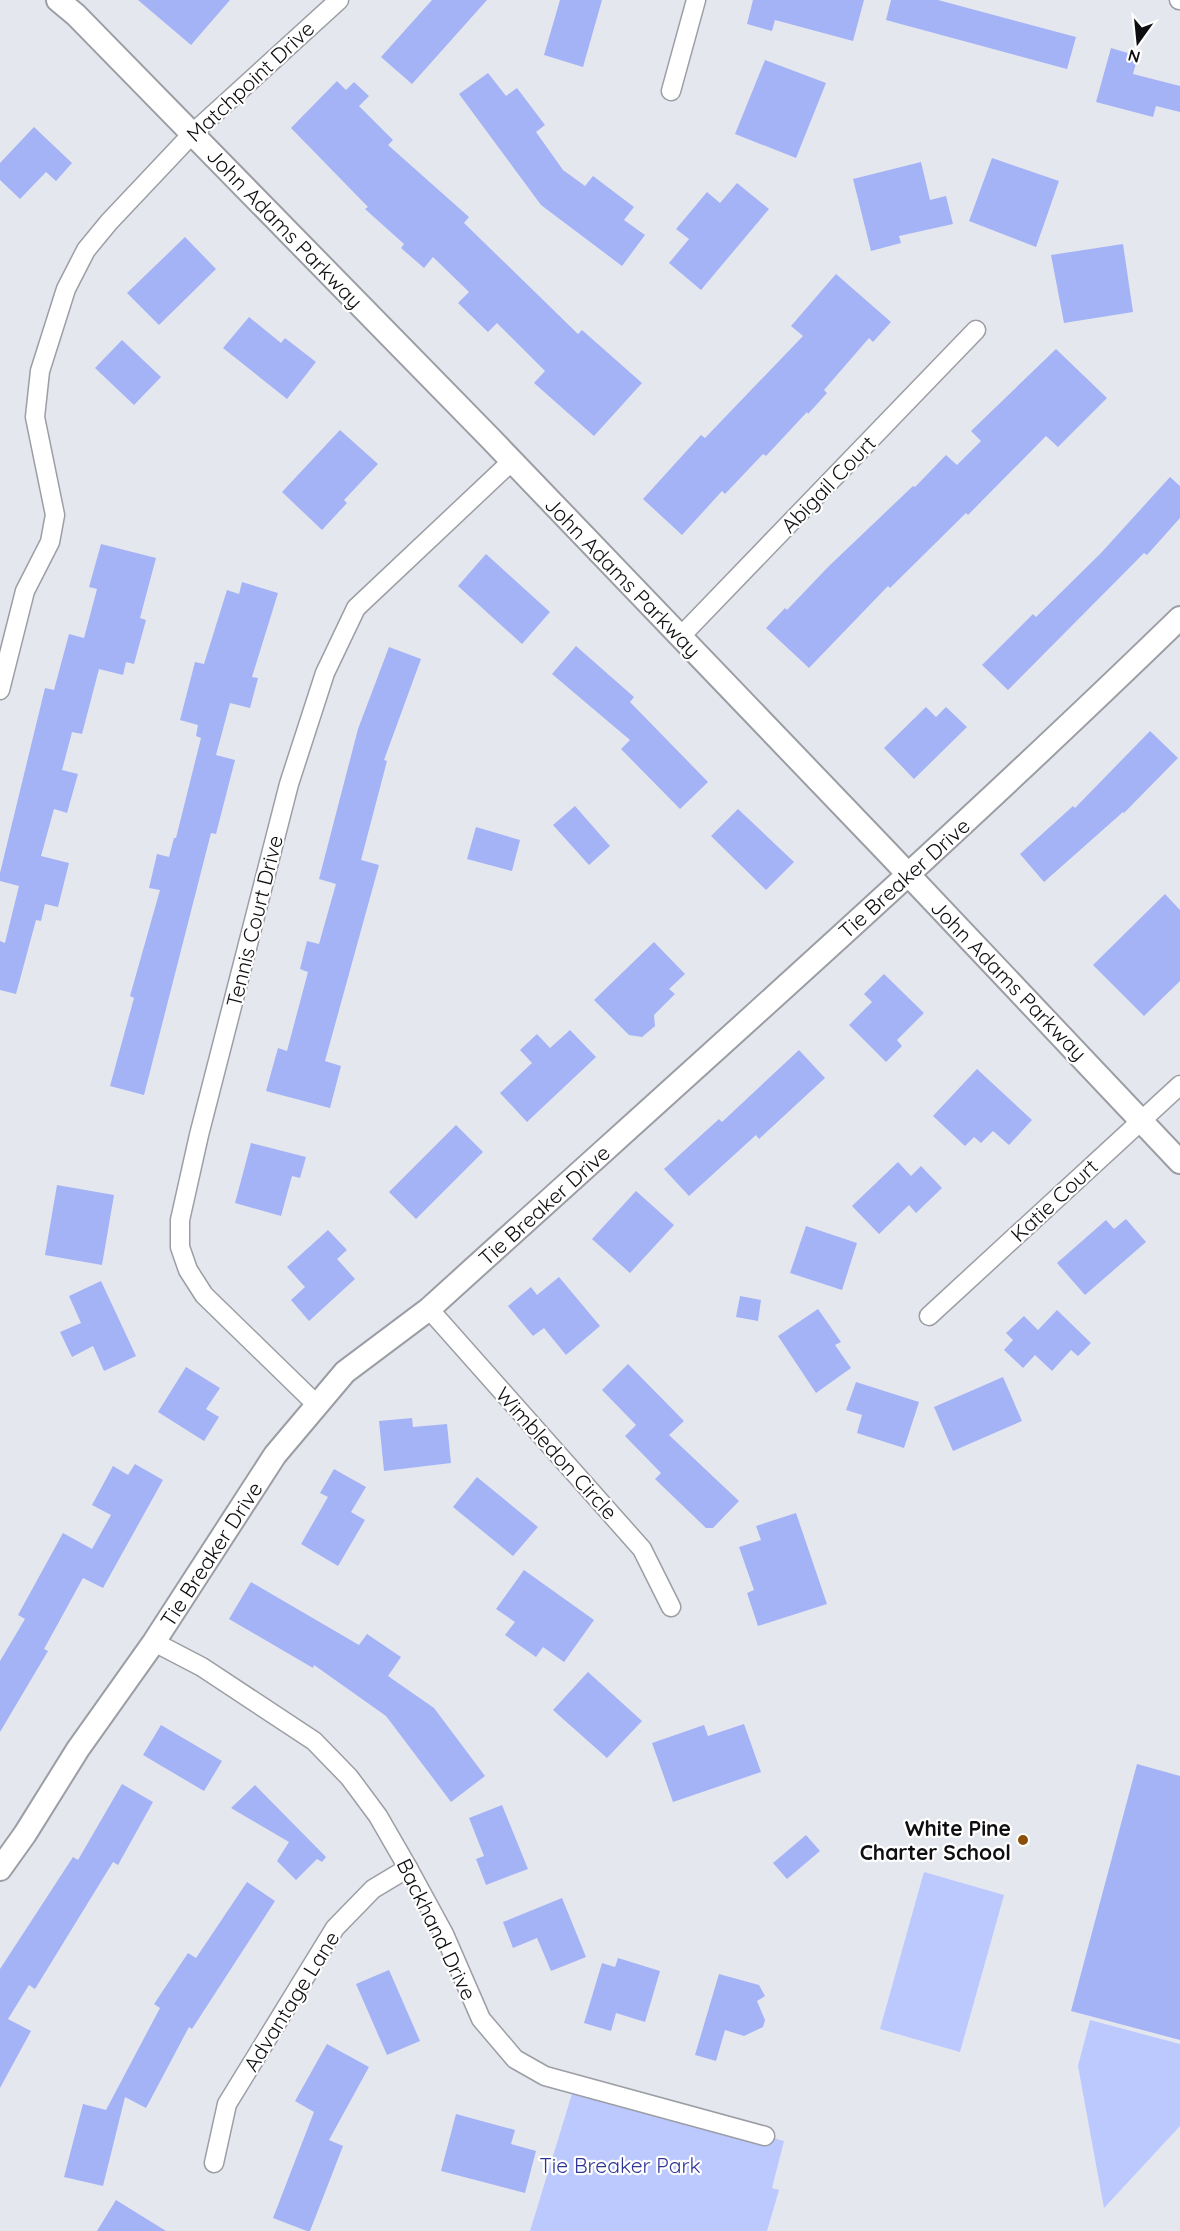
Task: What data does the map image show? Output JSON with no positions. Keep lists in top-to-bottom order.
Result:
{
  "streets": {
    "street": [
      "Matchpoint Drive",
      "John Adams Parkway",
      "Abigail Court",
      "Tie Breaker Drive",
      "Tennis Court Drive",
      "Katie Court",
      "Wimbledon Circle",
      "Backhand Drive",
      "Advantage Lane"
    ]
  },
  "crossings": [
    ["Matchpoint Drive", "John Adams Parkway"],
    ["John Adams Parkway", "Abigail Court"],
    ["John Adams Parkway", "Tie Breaker Drive"],
    ["John Adams Parkway", "Tennis Court Drive"],
    ["John Adams Parkway", "Katie Court"],
    ["Tie Breaker Drive", "Tennis Court Drive"],
    ["Tie Breaker Drive", "Wimbledon Circle"],
    ["Tie Breaker Drive", "Backhand Drive"],
    ["Backhand Drive", "Advantage Lane"]
  ],
  "parks": ["Tie Breaker Park"],
  "places": ["White Pine Charter School"],
  "north": "bottom"
}
